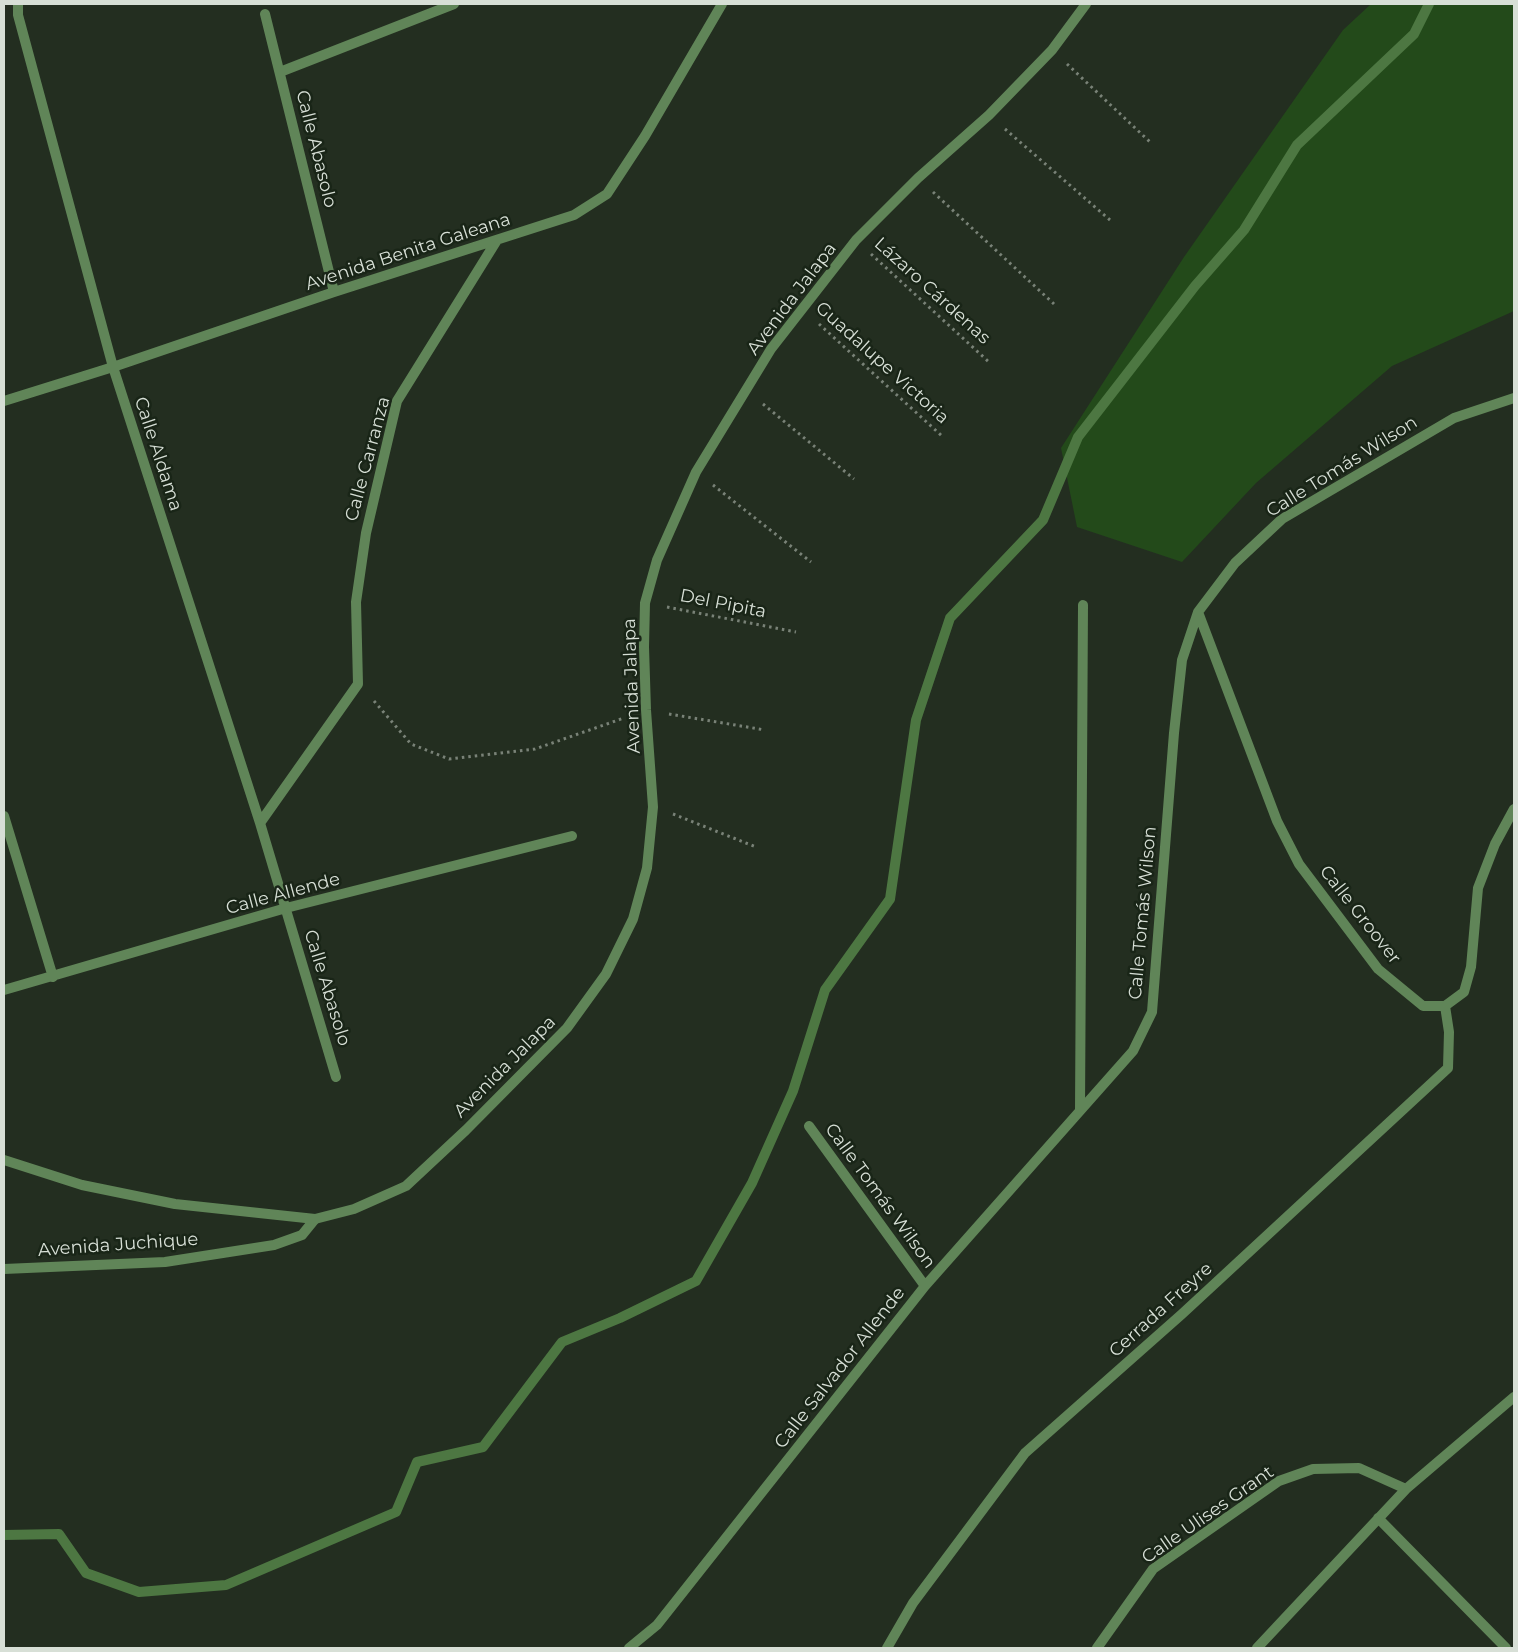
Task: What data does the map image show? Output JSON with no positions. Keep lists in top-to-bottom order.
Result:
{
  "streets": {
    "street": [
      "Calle Abasolo",
      "Avenida Benita Galeana",
      "Avenida Jalapa",
      "Calle Aldama",
      "Calle Carranza",
      "Calle Tomás Wilson",
      "Calle Allende",
      "Calle Groover",
      "Avenida Juchique",
      "Cerrada Freyre",
      "Calle Salvador Allende",
      "Calle Ulises Grant"
    ],
    "path": ["Lázaro Cárdenas", "Guadalupe Victoria", "Del Pipita"]
  },
  "crossings": [
    ["Calle Abasolo", "Avenida Benita Galeana"],
    ["Calle Abasolo", "Calle Aldama"],
    ["Calle Abasolo", "Calle Allende"],
    ["Avenida Benita Galeana", "Calle Aldama"],
    ["Avenida Benita Galeana", "Calle Carranza"],
    ["Lázaro Cárdenas", "Avenida Jalapa"],
    ["Avenida Jalapa", "Guadalupe Victoria"],
    ["Avenida Jalapa", "Del Pipita"],
    ["Avenida Jalapa", "Avenida Juchique"],
    ["Calle Aldama", "Calle Allende"],
    ["Calle Tomás Wilson", "Calle Groover"],
    ["Calle Tomás Wilson", "Calle Salvador Allende"],
    ["Calle Groover", "Cerrada Freyre"]
  ]
}
